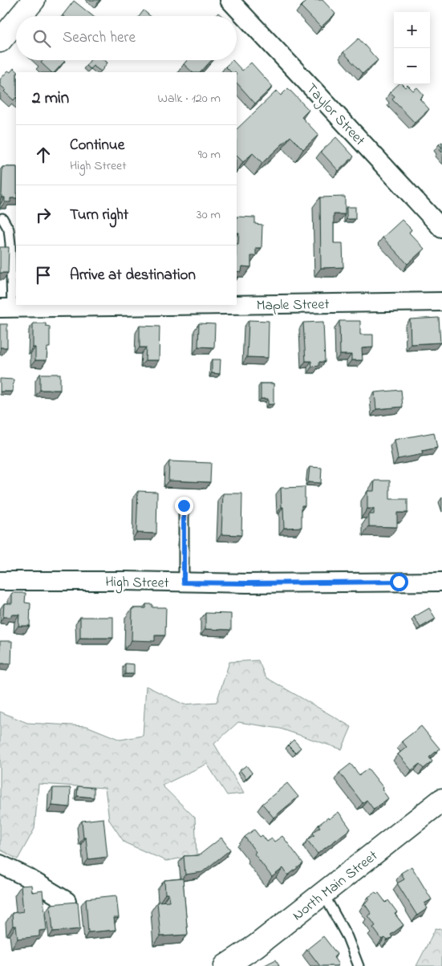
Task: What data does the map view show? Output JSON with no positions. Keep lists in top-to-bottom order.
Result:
{
  "streets": {
    "main road": ["North Main Street"],
    "street": ["Taylor Street", "Maple Street", "High Street"]
  },
  "page": {
    "map_buttons": ["+", "−"],
    "search": "Search here",
    "heading": ["2 min", "Walk · 120 m"],
    "list": [
      ["Continue", "High Street", "90 m"],
      ["Turn right", "30 m"],
      "Arrive at destination"
    ]
  }
}
